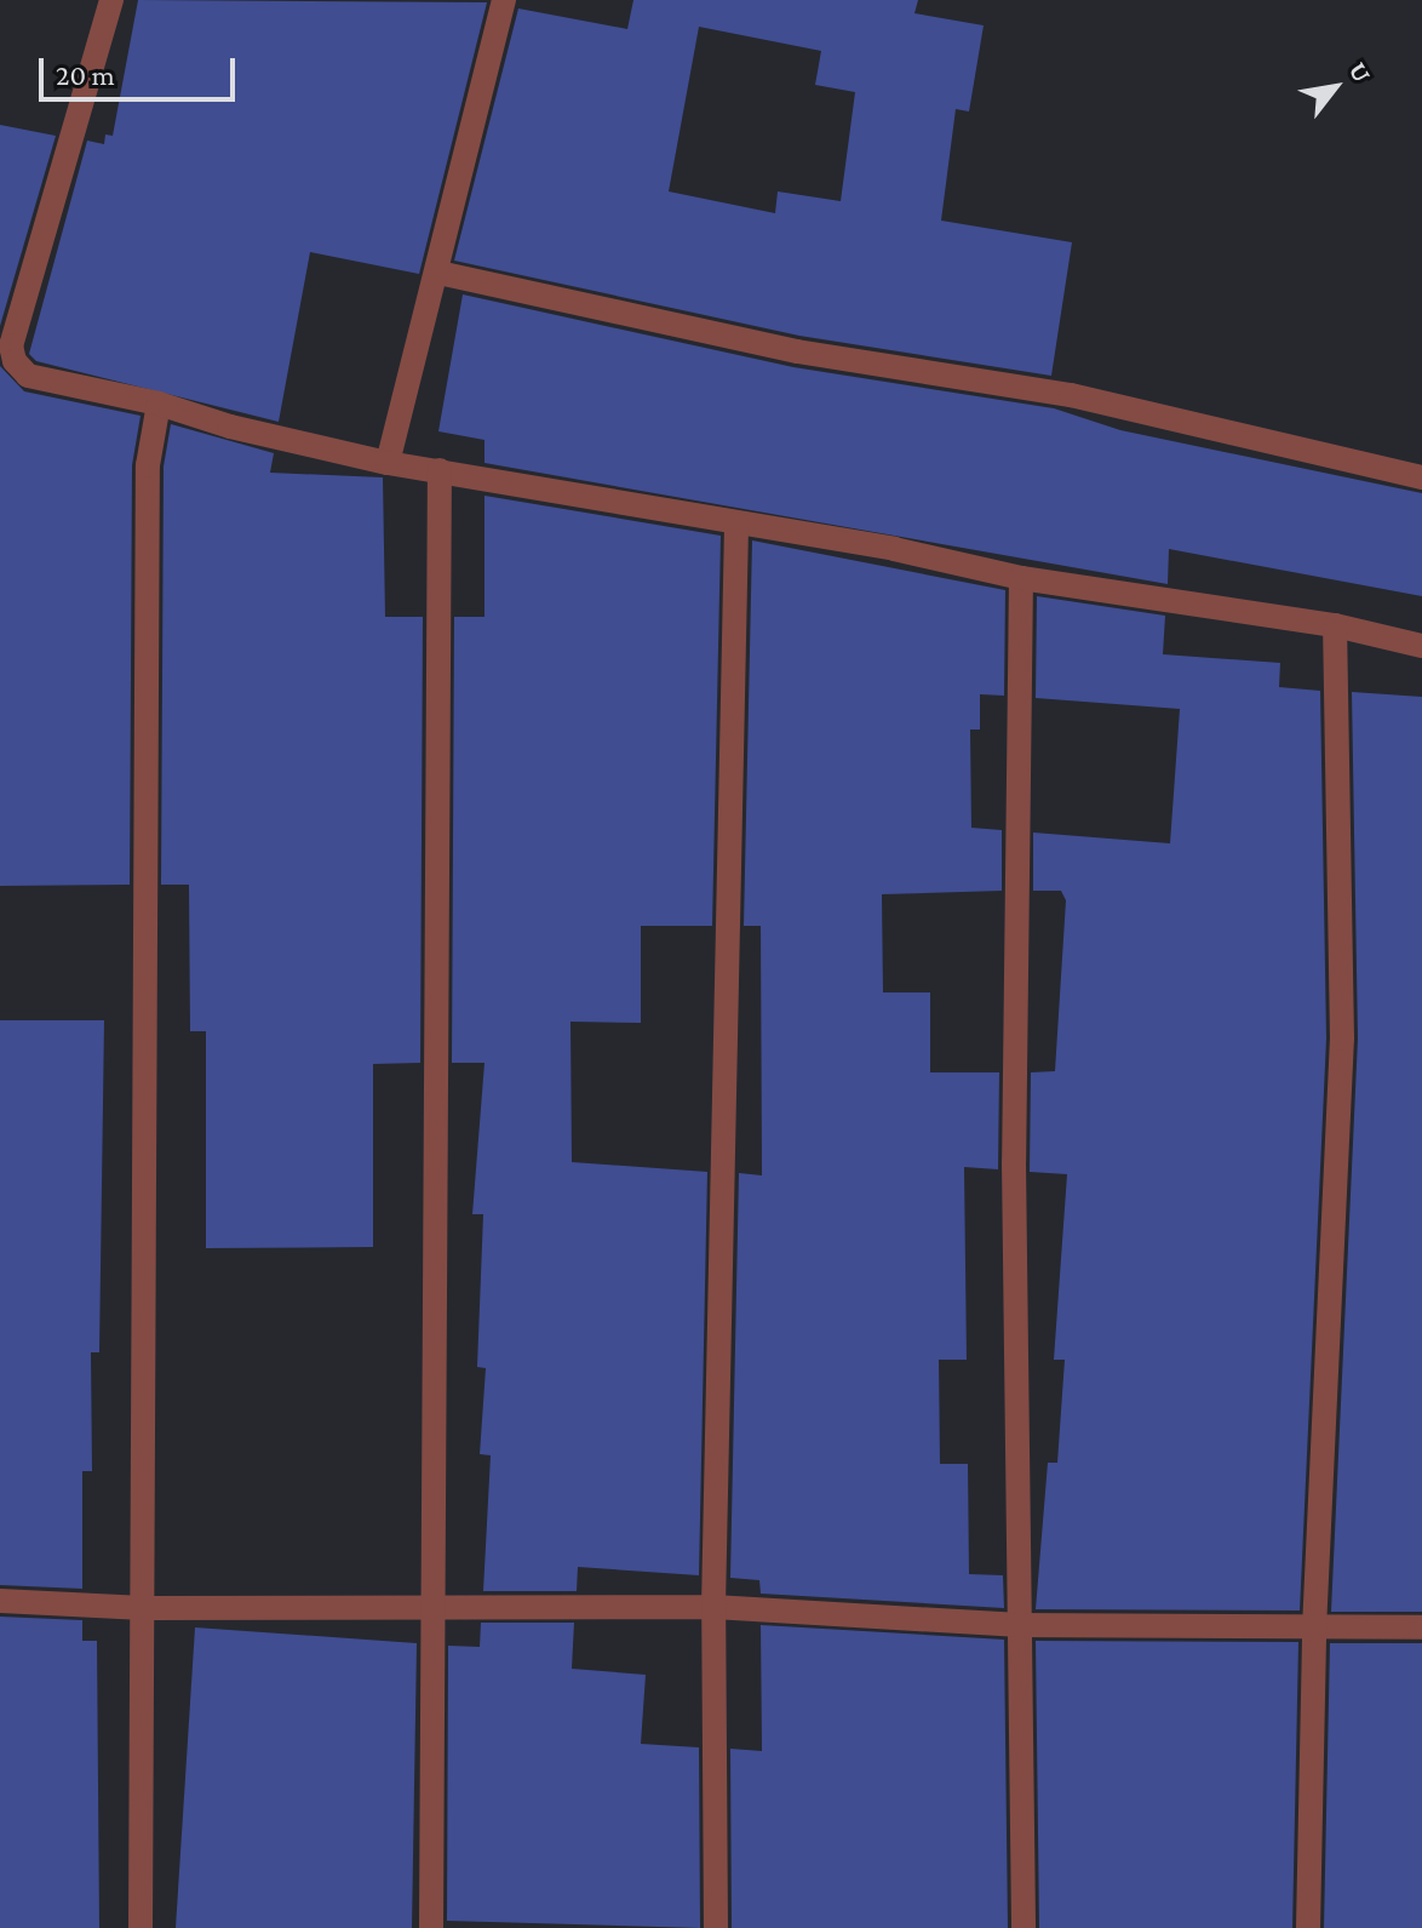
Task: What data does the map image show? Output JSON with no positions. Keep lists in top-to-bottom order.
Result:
{
  "scale_bar": "20 m",
  "north": "top right"
}
